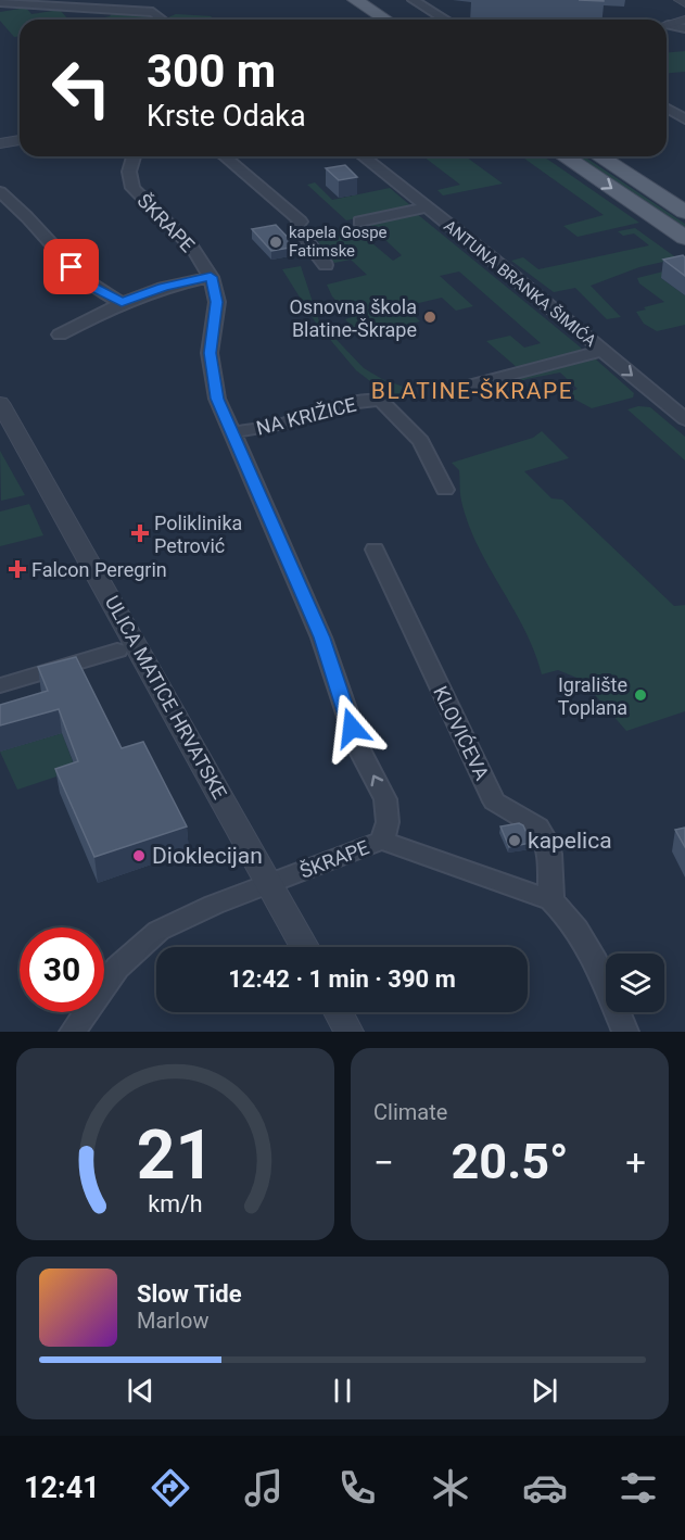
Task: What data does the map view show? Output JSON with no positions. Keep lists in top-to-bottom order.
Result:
{
  "streets": {
    "street": [
      "ŠKRAPE",
      "ANTUNA BRANKA ŠIMIĆA",
      "NA KRIŽICE",
      "ULICA MATICE HRVATSKE",
      "KLOVIĆEVA"
    ]
  },
  "crossings": [
    ["ŠKRAPE", "NA KRIŽICE"],
    ["ŠKRAPE", "ULICA MATICE HRVATSKE"]
  ],
  "one_way": ["ŠKRAPE"],
  "districts": ["BLATINE-ŠKRAPE"],
  "places": {
    "other": [
      "kapela Gospe Fatimske",
      "Osnovna škola Blatine-Škrape",
      "Igralište Toplana",
      "kapelica",
      "Dioklecijan"
    ],
    "health": ["Poliklinika Petrović", "Falcon Peregrin"]
  },
  "page": {
    "turn": ["300 m", "Krste Odaka"],
    "limit": "30",
    "trip": "12:42 · 1 min · 390 m",
    "tile": "Climate",
    "heat": ["−", "20.5°", "+"],
    "song": ["Slow Tide", "Marlow"],
    "tabs": "12:41",
    "gauge": ["21", "km/h"]
  }
}
